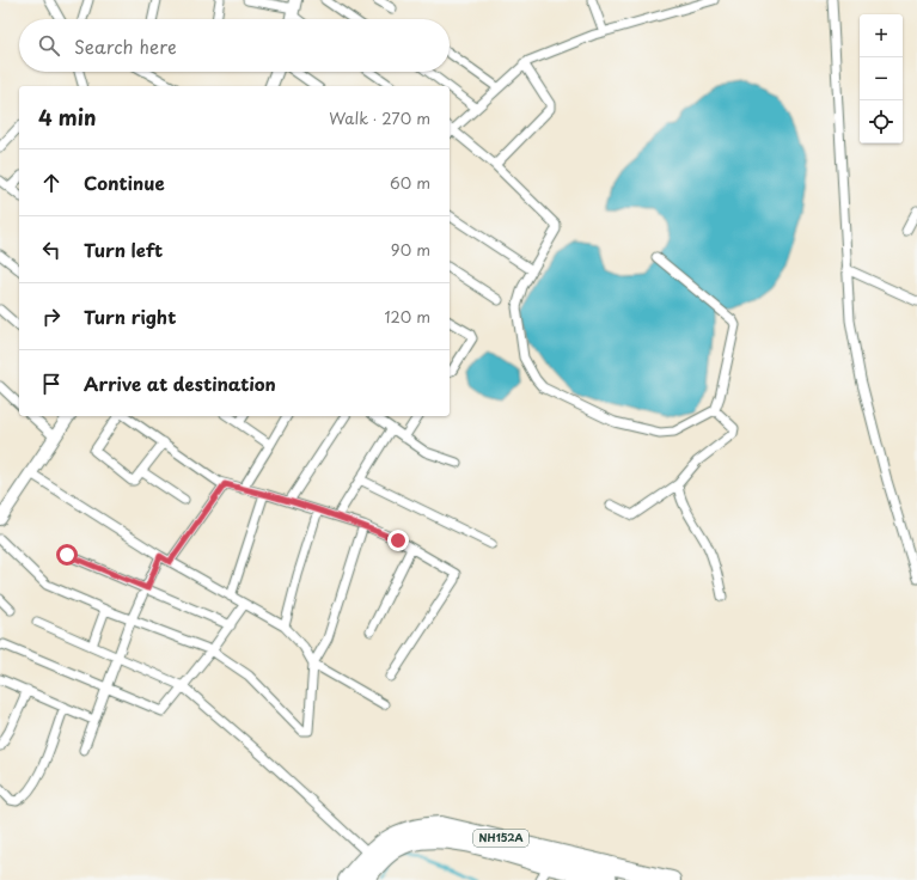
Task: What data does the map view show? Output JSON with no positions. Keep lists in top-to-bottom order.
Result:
{
  "streets": {
    "highway": ["NH152A"]
  },
  "page": {
    "map_buttons": ["+", "−"],
    "search": "Search here",
    "heading": ["4 min", "Walk · 270 m"],
    "list": [
      ["Continue", "60 m"],
      ["Turn left", "90 m"],
      ["Turn right", "120 m"],
      "Arrive at destination"
    ]
  }
}
